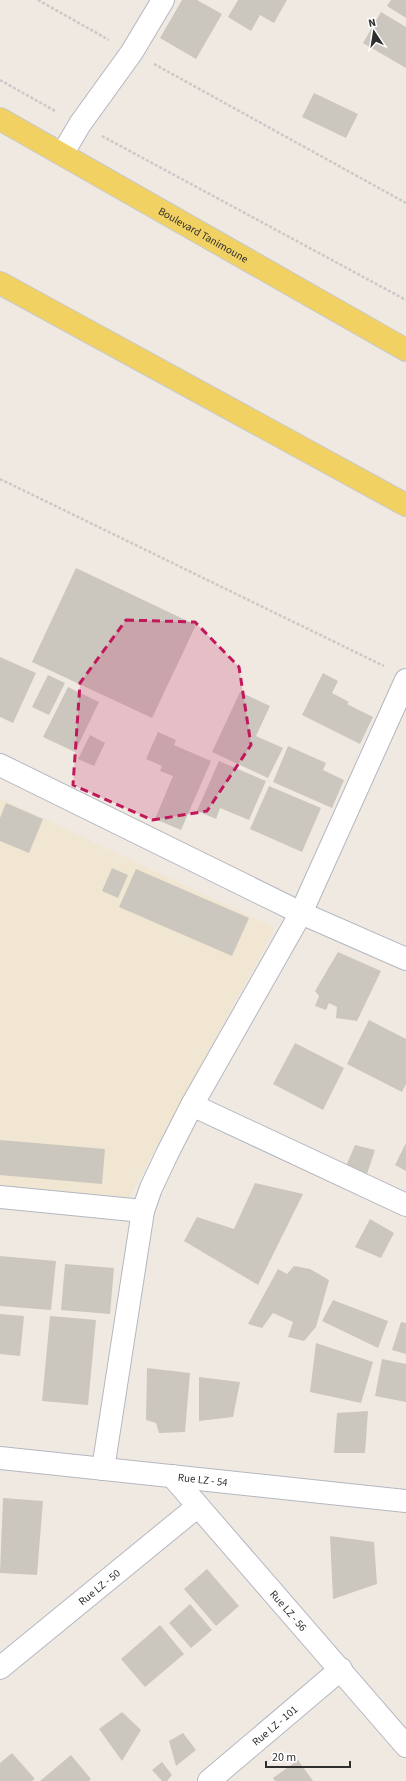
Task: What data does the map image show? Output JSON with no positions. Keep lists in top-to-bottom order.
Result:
{
  "streets": {
    "main road": ["Boulevard Tanimoune"],
    "street": [
      "Rue LZ - 54",
      "Rue LZ - 50",
      "Rue LZ - 56",
      "Rue LZ - 101"
    ]
  },
  "crossings": [
    ["Rue LZ - 54", "Rue LZ - 56"],
    ["Rue LZ - 50", "Rue LZ - 56"],
    ["Rue LZ - 56", "Rue LZ - 101"]
  ],
  "scale_bar": "20 m",
  "north": "top"
}
